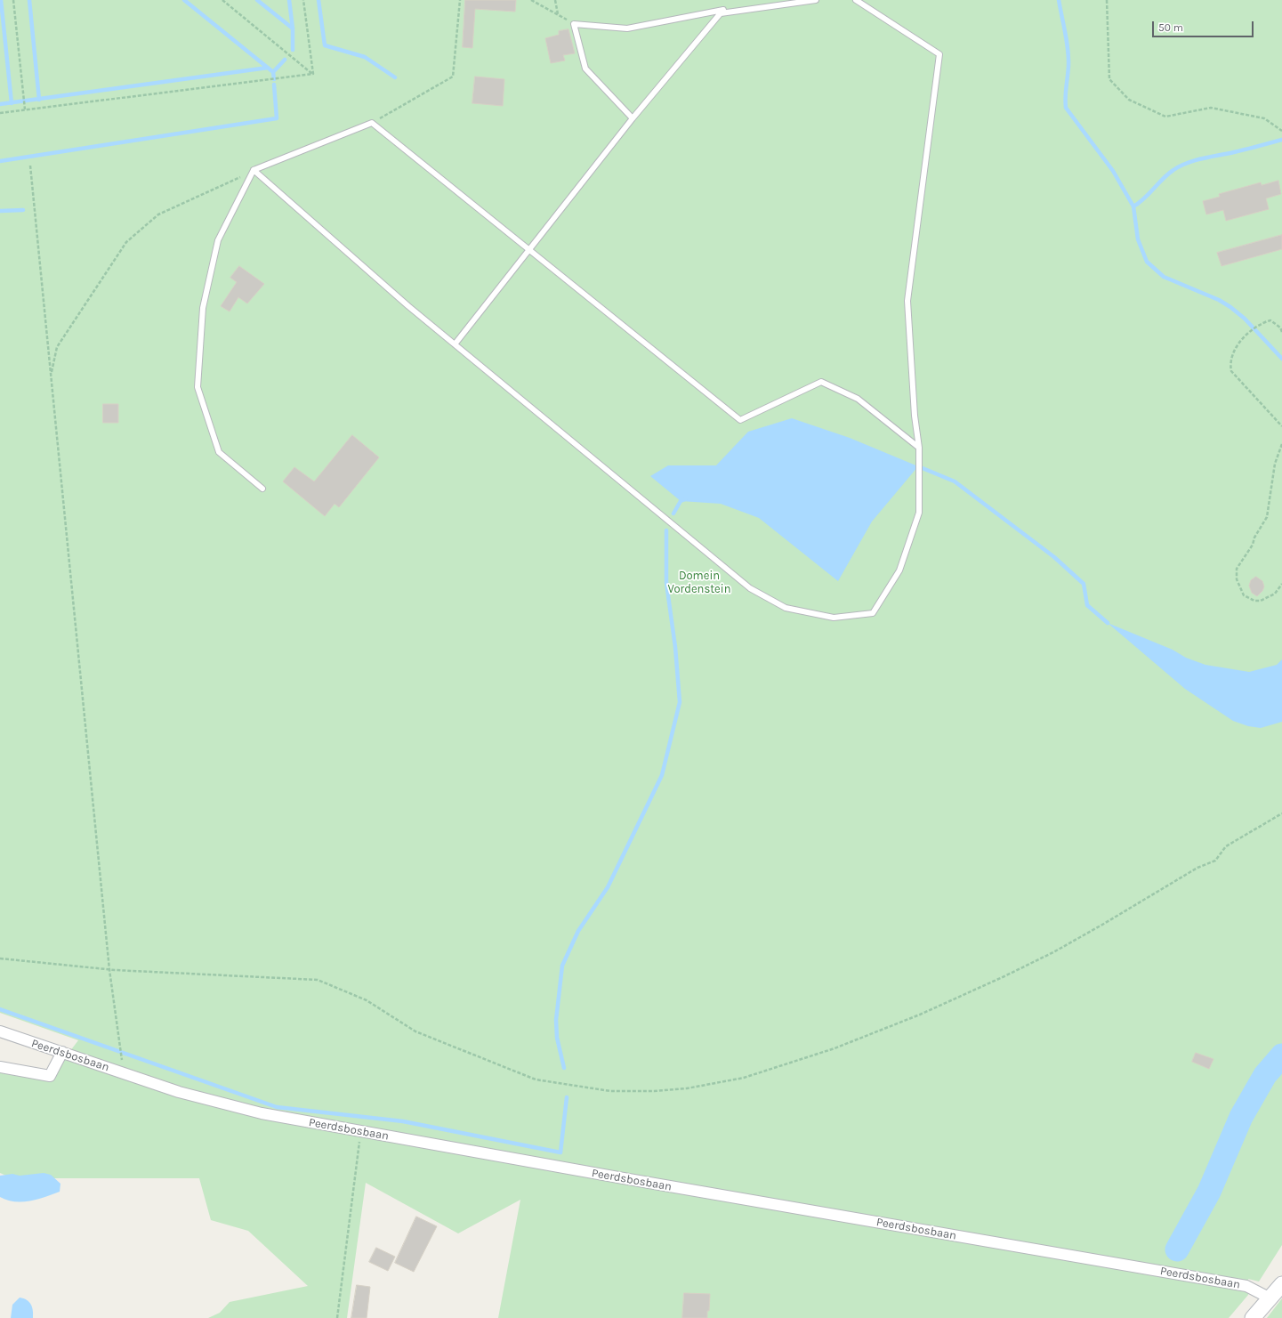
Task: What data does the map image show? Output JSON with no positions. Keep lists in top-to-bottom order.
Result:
{
  "streets": {
    "street": ["Peerdsbosbaan"]
  },
  "parks": ["Domein Vordenstein"],
  "scale_bar": "50 m"
}
